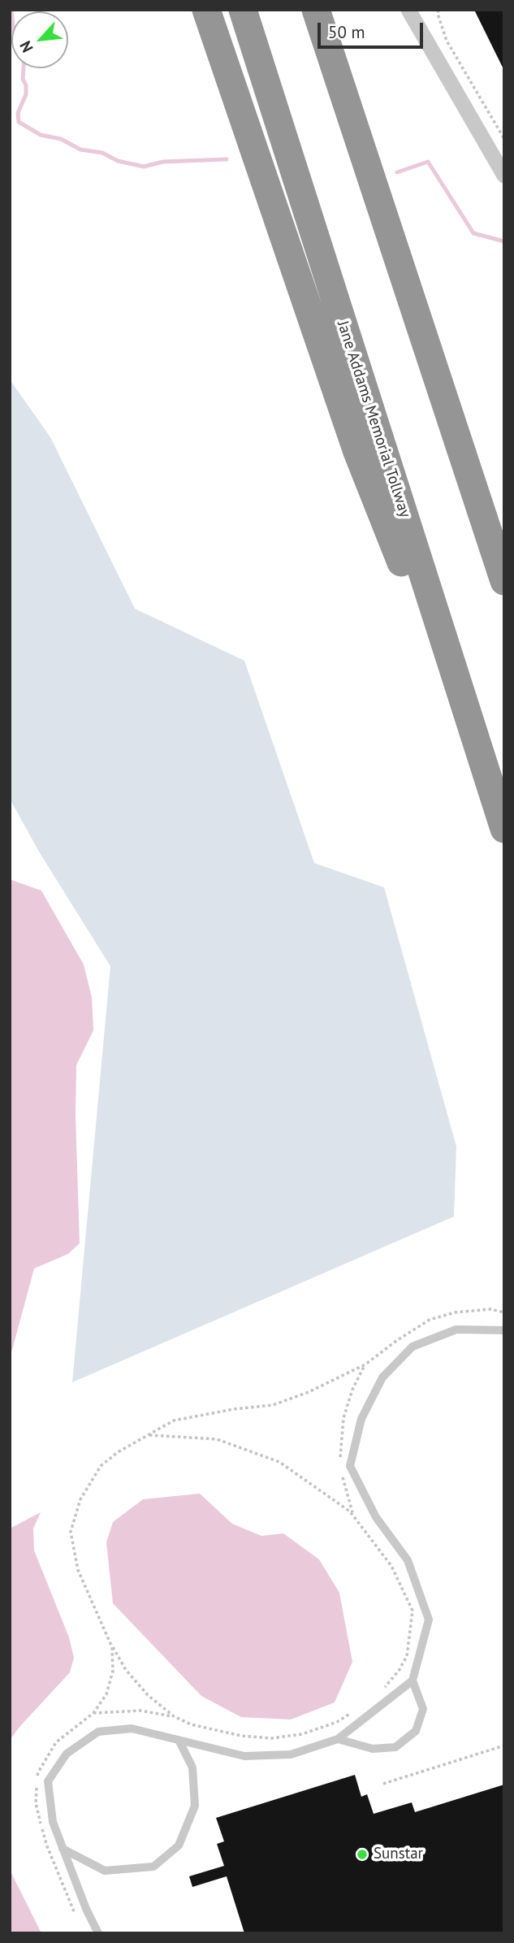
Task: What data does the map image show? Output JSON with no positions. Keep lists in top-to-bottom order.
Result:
{
  "streets": {
    "highway": ["Jane Addams Memorial Tollway"]
  },
  "places": ["Sunstar"],
  "scale_bar": "50 m",
  "north": "bottom left"
}
